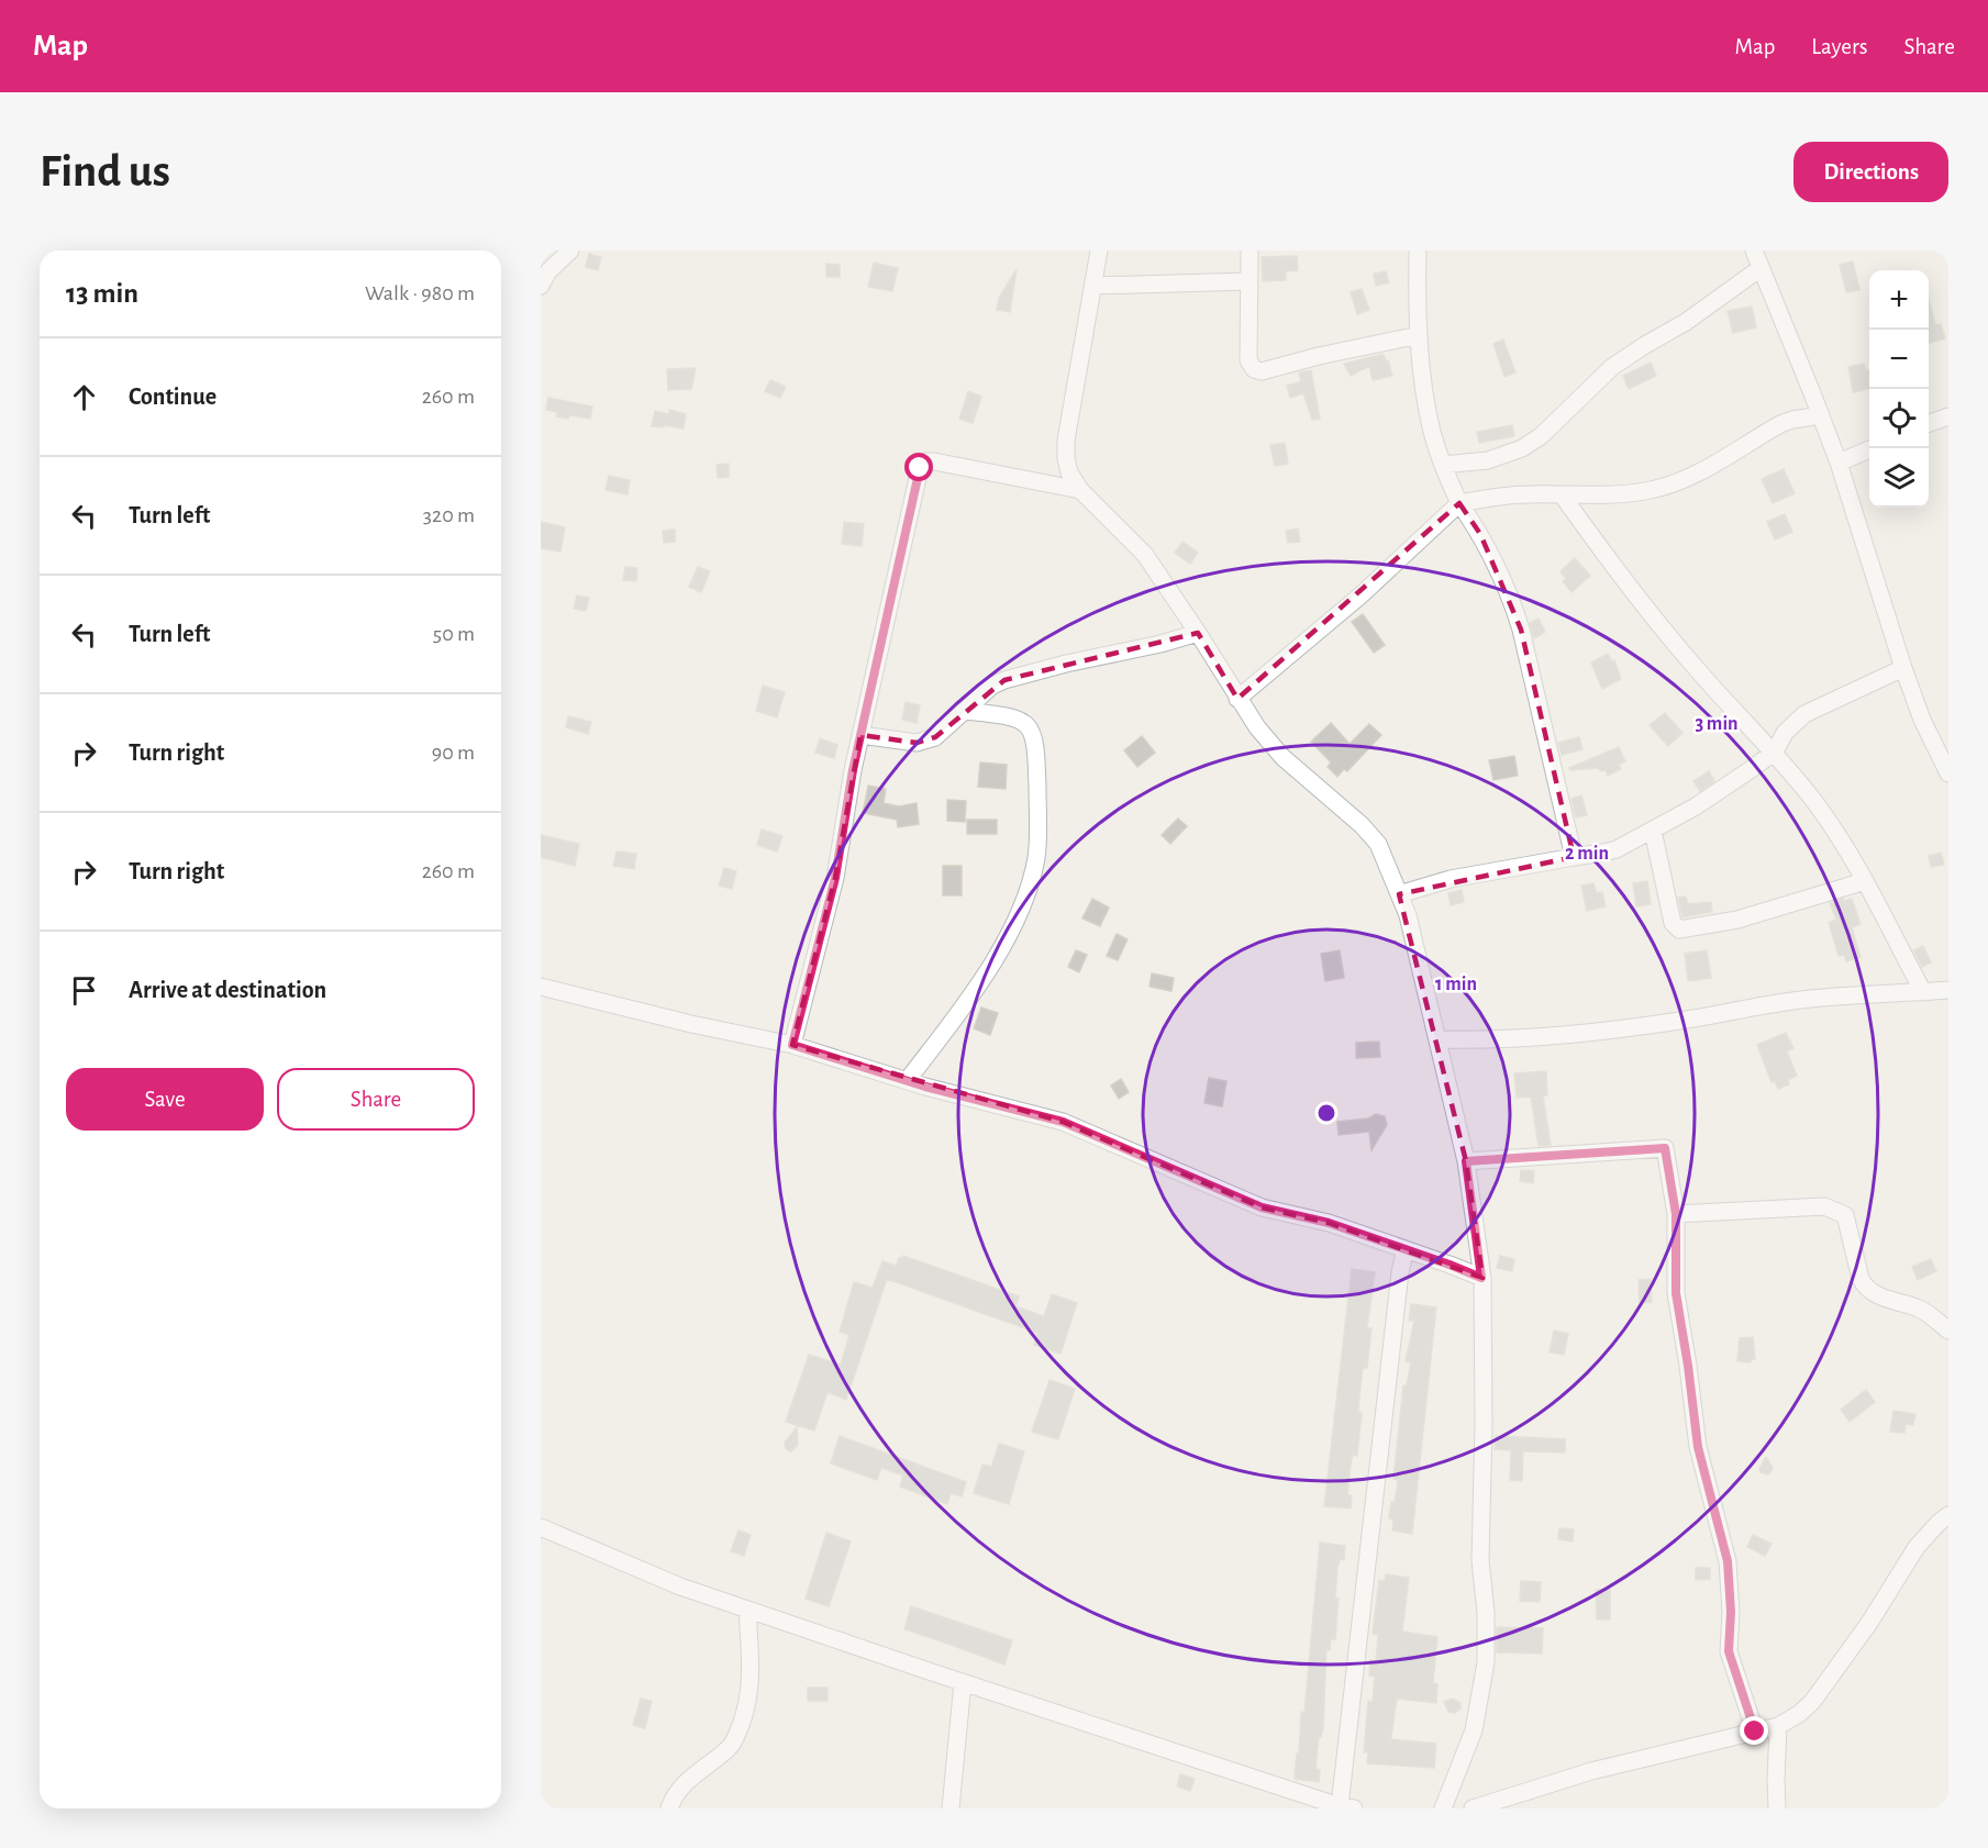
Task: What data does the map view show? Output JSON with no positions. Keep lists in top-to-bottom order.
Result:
{
  "page": {
    "header": "Map",
    "nav": ["Map", "Layers", "Share"],
    "buttons": [
      "Directions",
      ["Save", "Share"]
    ],
    "title": "Find us",
    "heading": ["13 min", "Walk · 980 m"],
    "map_buttons": ["+", "−"],
    "list": [
      ["Continue", "260 m"],
      ["Turn left", "320 m"],
      ["Turn left", "50 m"],
      ["Turn right", "90 m"],
      ["Turn right", "260 m"],
      "Arrive at destination"
    ]
  },
  "rings": ["3 min", "2 min", "1 min"]
}
